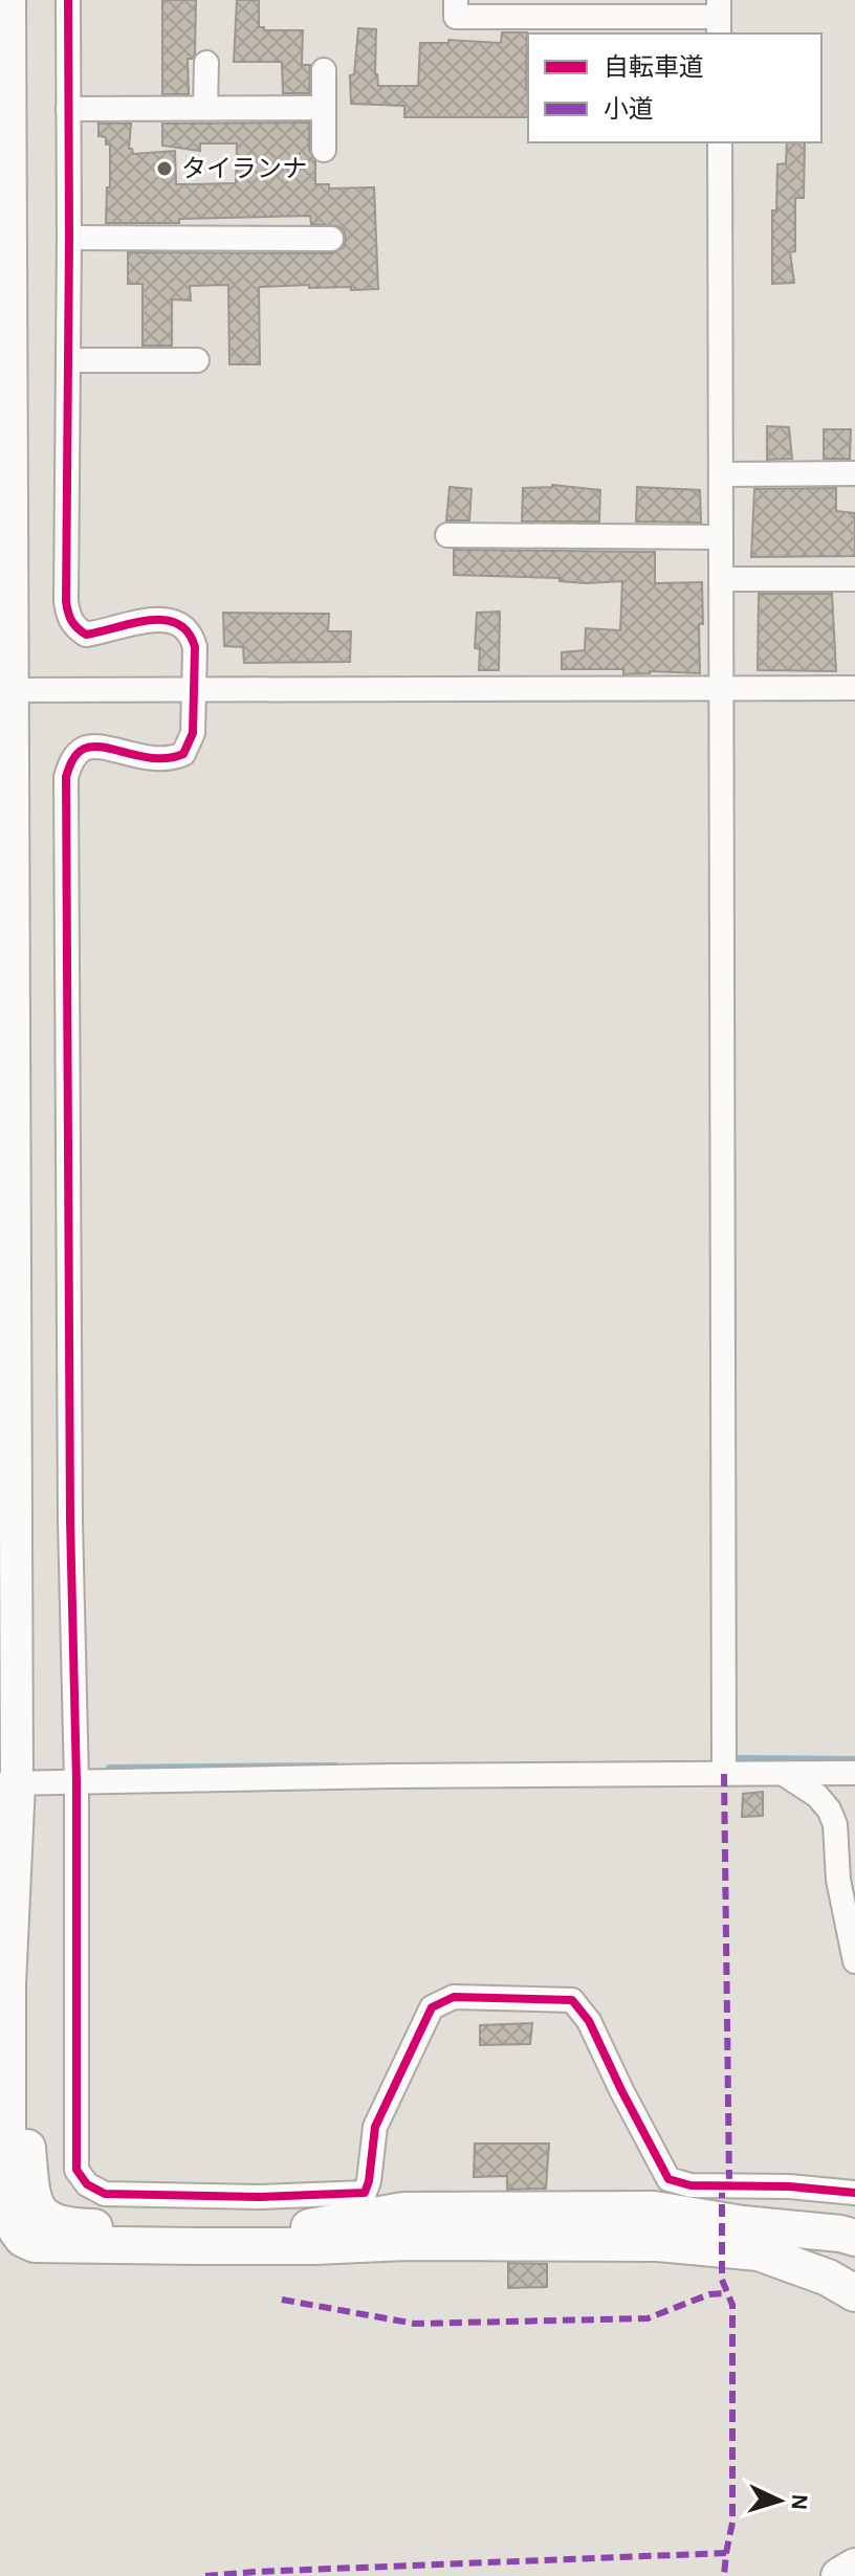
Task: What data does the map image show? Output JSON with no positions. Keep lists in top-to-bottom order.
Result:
{
  "places": ["タイランナ"],
  "legend": ["自転車道", "小道"],
  "north": "right"
}
